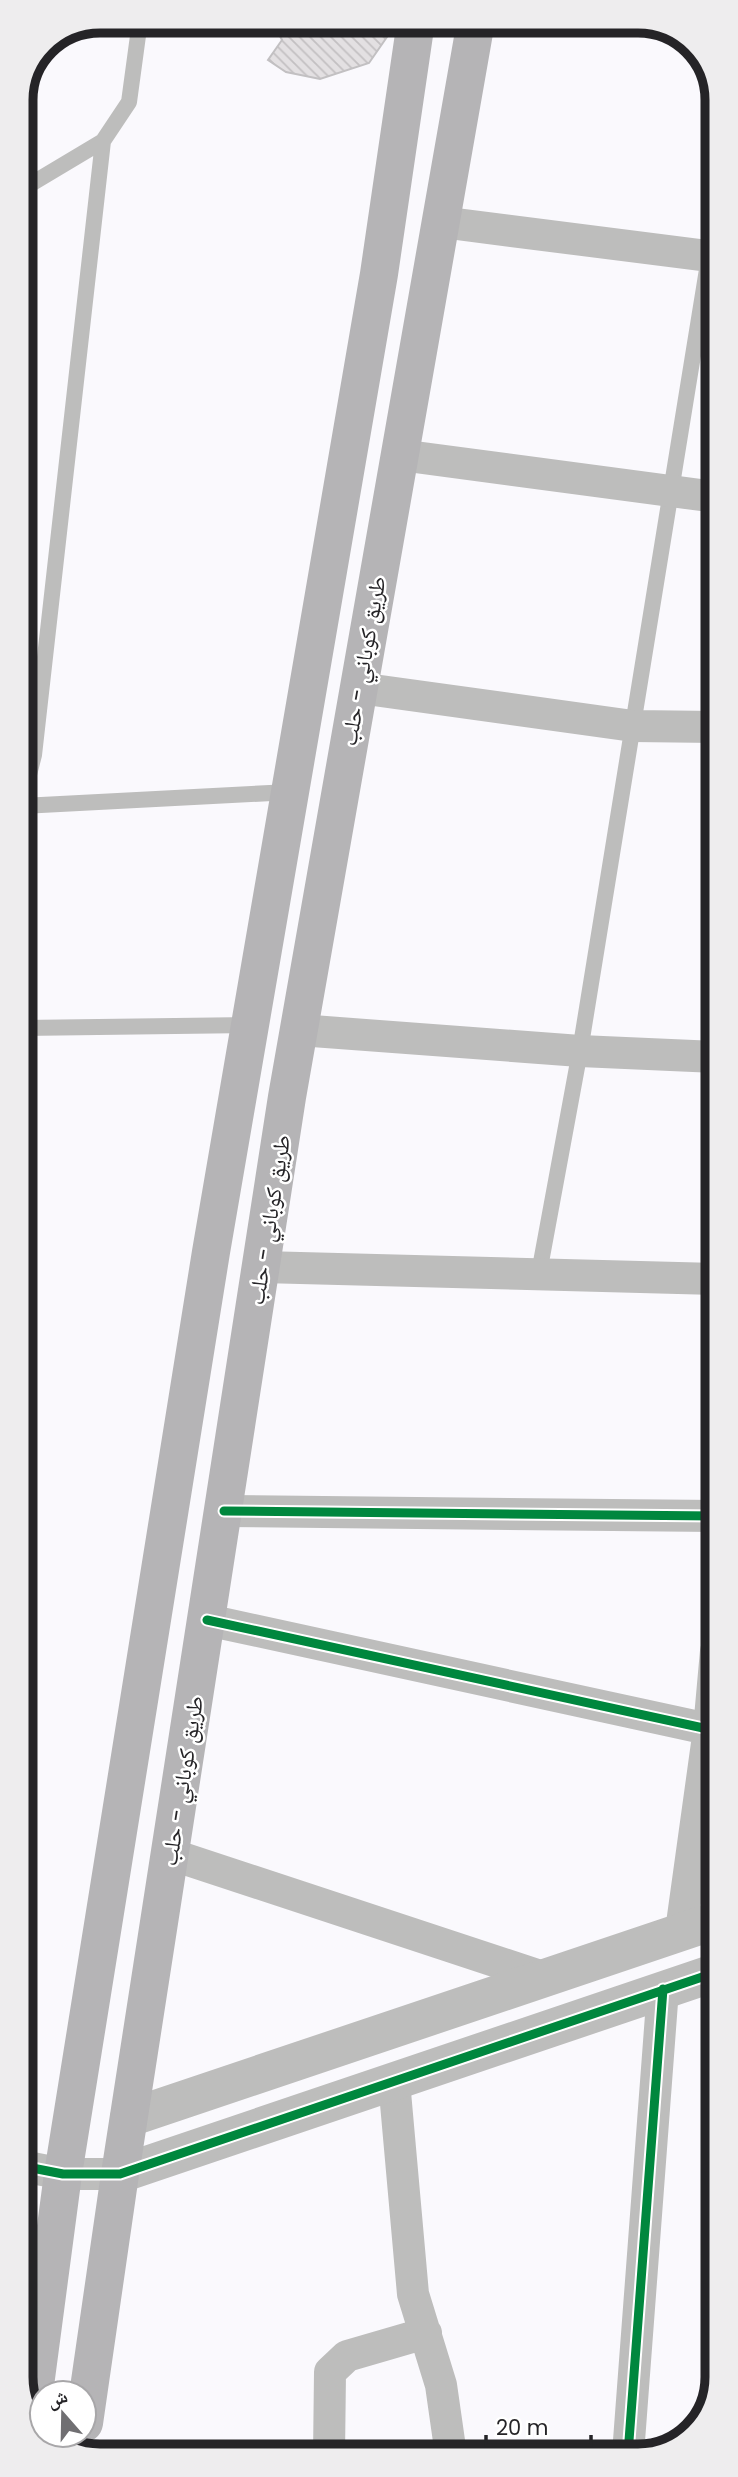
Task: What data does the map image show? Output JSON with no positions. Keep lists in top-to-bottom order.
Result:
{
  "streets": {
    "main road": ["طريق كوباني - حلب"]
  },
  "scale_bar": "20 m",
  "north": "top"
}
